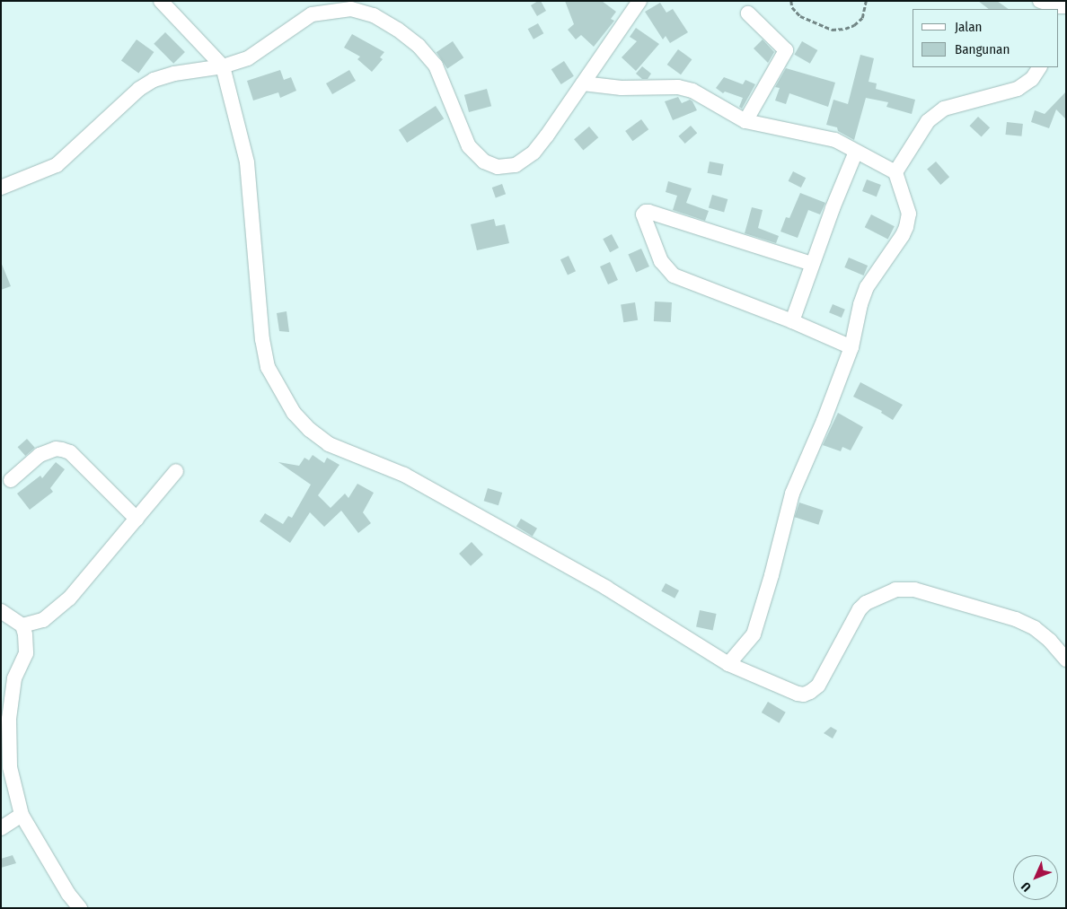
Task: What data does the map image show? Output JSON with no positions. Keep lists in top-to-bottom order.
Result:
{
  "legend": ["Jalan", "Bangunan"],
  "north": "bottom left"
}
